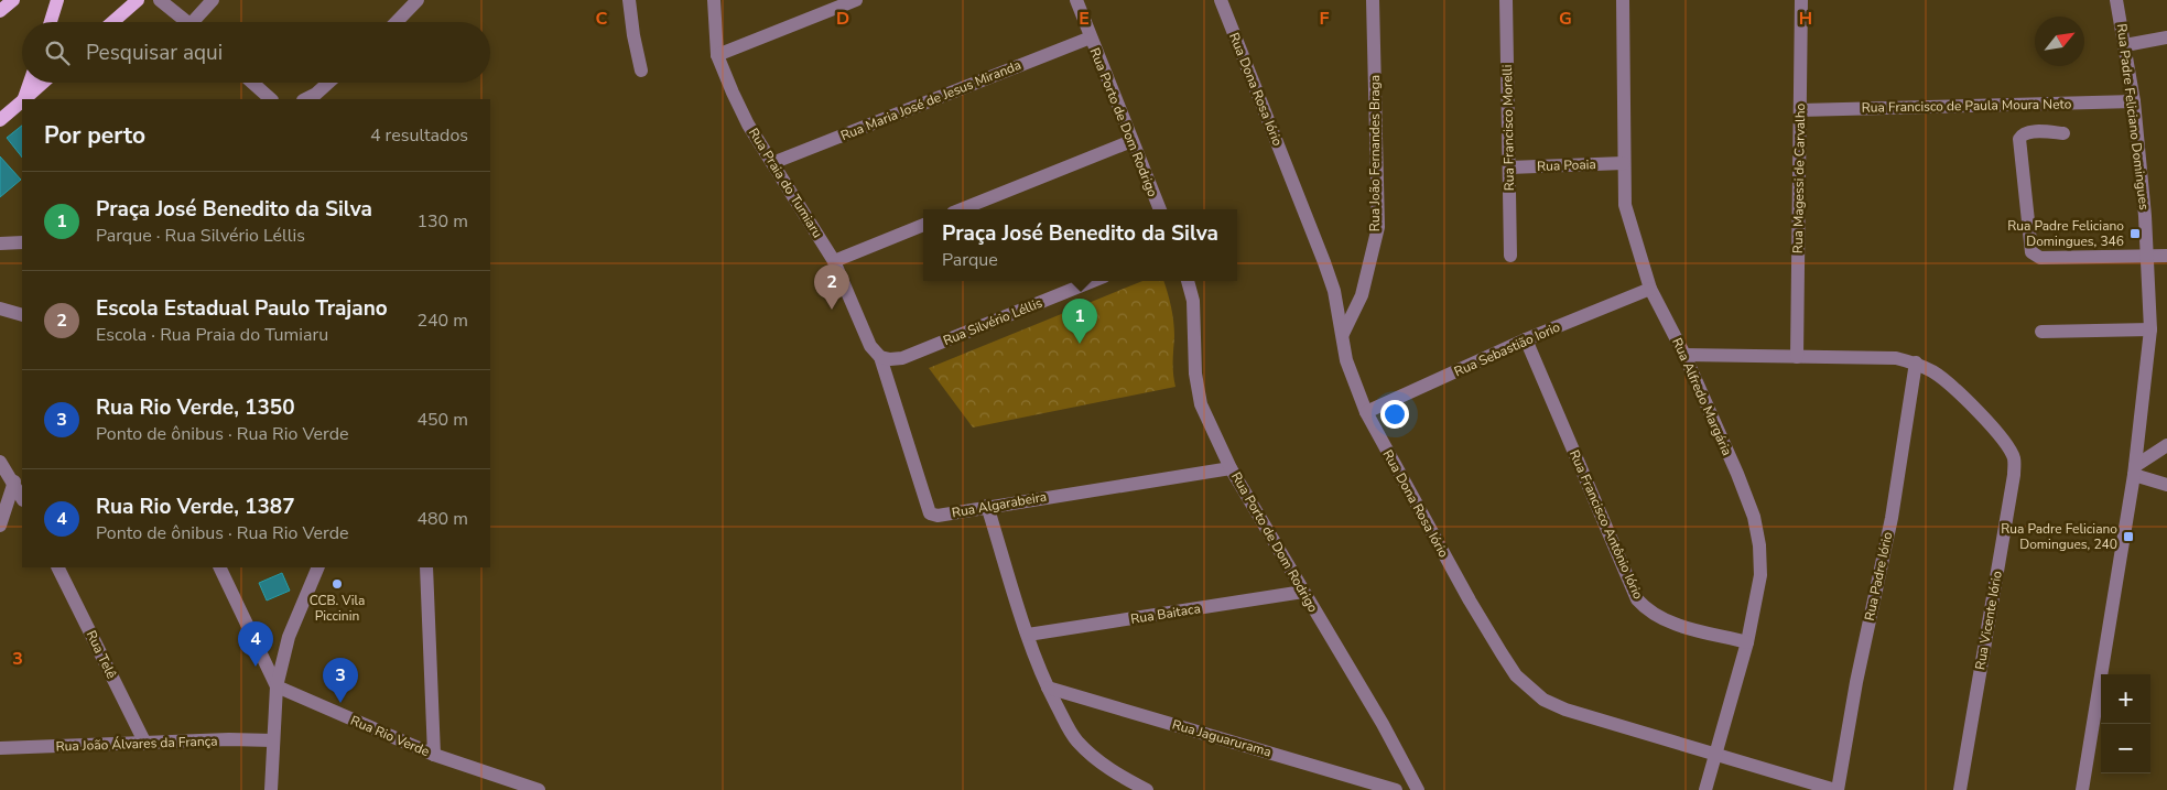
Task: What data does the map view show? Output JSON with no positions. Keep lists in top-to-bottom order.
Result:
{
  "streets": {
    "street": [
      "Rua Dona Rosa Iório",
      "Rua Maria José de Jesus Miranda",
      "Rua Francisco de Paula Moura Neto",
      "Rua Padre Feliciano Domingues",
      "Rua Porto de Dom Rodrigo",
      "Rua Francisco Morelli",
      "Rua João Fernandes Braga",
      "Rua Poaia",
      "Rua Magessi de Carvalho",
      "Rua Praia do Tumiaru",
      "Rua Silvério Léllis",
      "Rua Sebastião Iorio",
      "Rua Alfredo Margária",
      "Rua Algarabeira",
      "Rua Francisco Antônio Iório",
      "Rua Padre Iório",
      "Rua Baitaca",
      "Rua Vicente Iório",
      "Rua Telê",
      "Rua Rio Verde",
      "Rua Jaguarurama",
      "Rua João Álvares da França"
    ]
  },
  "crossings": [
    ["Rua Dona Rosa Iório", "Rua João Fernandes Braga"],
    ["Rua Dona Rosa Iório", "Rua Sebastião Iorio"],
    ["Rua Dona Rosa Iório", "Rua Alfredo Margária"],
    ["Rua Dona Rosa Iório", "Rua Padre Iório"],
    ["Rua Maria José de Jesus Miranda", "Rua Porto de Dom Rodrigo"],
    ["Rua Maria José de Jesus Miranda", "Rua Praia do Tumiaru"],
    ["Rua Francisco de Paula Moura Neto", "Rua Padre Feliciano Domingues"],
    ["Rua Francisco de Paula Moura Neto", "Rua Magessi de Carvalho"],
    ["Rua Porto de Dom Rodrigo", "Rua Algarabeira"],
    ["Rua Porto de Dom Rodrigo", "Rua Baitaca"],
    ["Rua Francisco Morelli", "Rua Poaia"],
    ["Rua Poaia", "Rua Alfredo Margária"],
    ["Rua Magessi de Carvalho", "Rua Vicente Iório"],
    ["Rua Praia do Tumiaru", "Rua Silvério Léllis"],
    ["Rua Praia do Tumiaru", "Rua Algarabeira"],
    ["Rua Silvério Léllis", "Rua Algarabeira"],
    ["Rua Sebastião Iorio", "Rua Alfredo Margária"],
    ["Rua Sebastião Iorio", "Rua Francisco Antônio Iório"],
    ["Rua Alfredo Margária", "Rua Francisco Antônio Iório"],
    ["Rua Alfredo Margária", "Rua Vicente Iório"],
    ["Rua Padre Iório", "Rua Vicente Iório"],
    ["Rua Telê", "Rua João Álvares da França"]
  ],
  "places": {
    "transit": ["Rua Padre Feliciano Domingues, 346", "Rua Padre Feliciano Domingues, 240"],
    "other": ["CCB. Vila Piccinin"]
  },
  "north": "top right",
  "page": {
    "search": "Pesquisar aqui",
    "heading": ["Por perto", "4 resultados"],
    "list": [
      {
        "mark": "1",
        "name": "Praça José Benedito da Silva",
        "note": "Parque · Rua Silvério Léllis",
        "value": "130 m"
      },
      {
        "mark": "2",
        "name": "Escola Estadual Paulo Trajano",
        "note": "Escola · Rua Praia do Tumiaru",
        "value": "240 m"
      },
      {
        "mark": "3",
        "name": "Rua Rio Verde, 1350",
        "note": "Ponto de ônibus · Rua Rio Verde",
        "value": "450 m"
      },
      {
        "mark": "4",
        "name": "Rua Rio Verde, 1387",
        "note": "Ponto de ônibus · Rua Rio Verde",
        "value": "480 m"
      }
    ],
    "popup": ["Praça José Benedito da Silva", "Parque"],
    "pins": [
      "2",
      "1",
      "4",
      "3"
    ],
    "map_buttons": ["+", "−"]
  },
  "grid": {
    "columns": [
      "C",
      "D",
      "E",
      "F",
      "G",
      "H"
    ],
    "rows": ["3"]
  }
}
